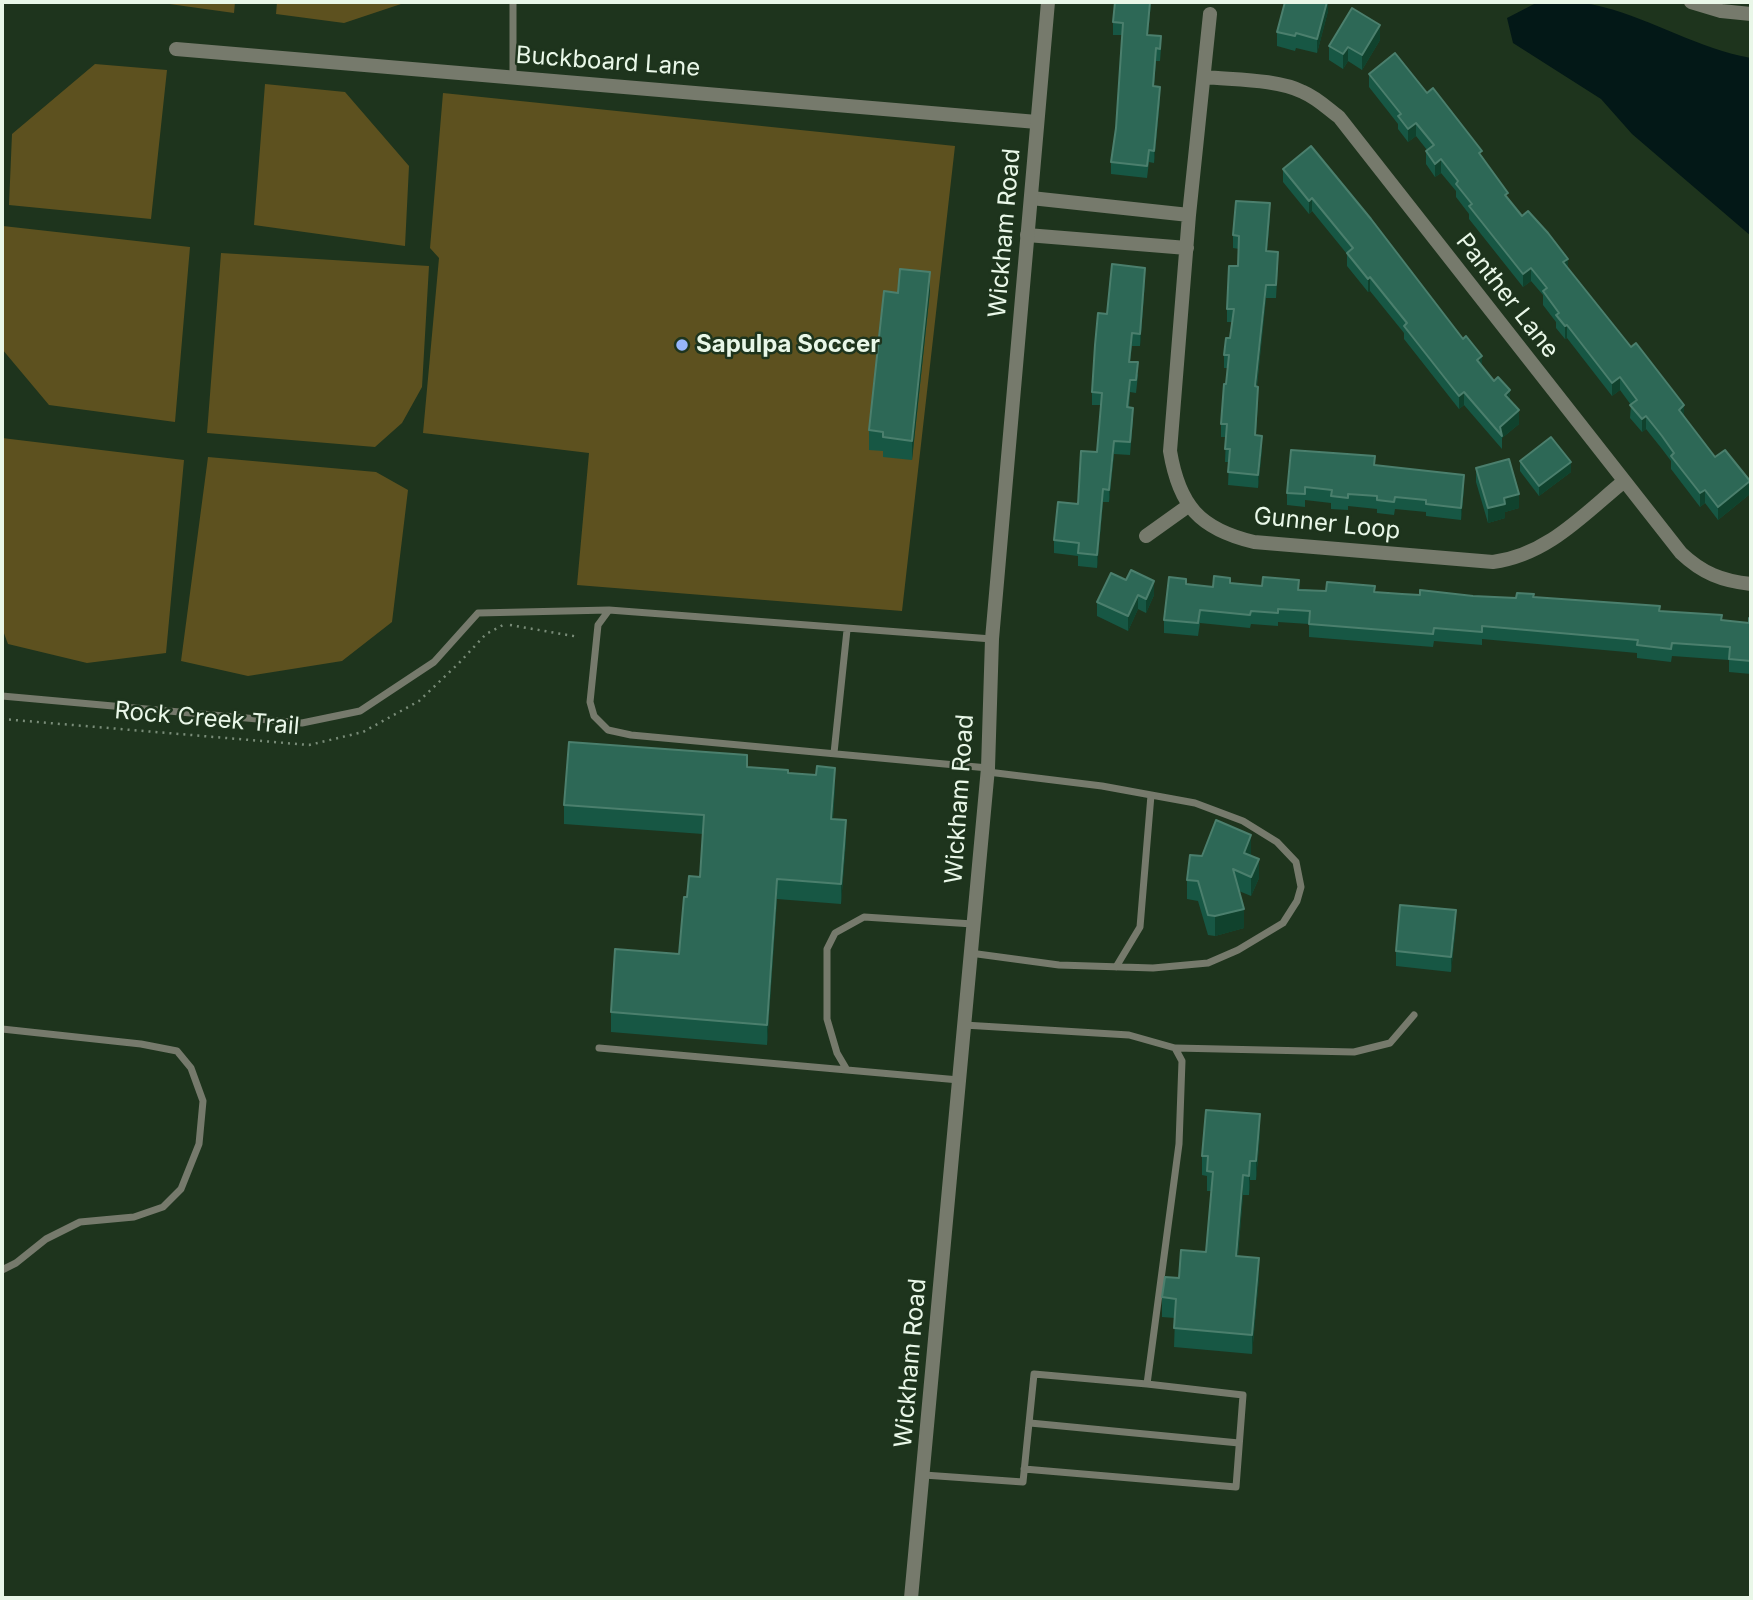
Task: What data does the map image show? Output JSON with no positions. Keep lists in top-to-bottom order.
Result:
{
  "streets": {
    "street": [
      "Buckboard Lane",
      "Wickham Road",
      "Panther Lane",
      "Gunner Loop"
    ],
    "path": ["Rock Creek Trail"]
  },
  "crossings": [
    ["Buckboard Lane", "Wickham Road"],
    ["Panther Lane", "Gunner Loop"]
  ],
  "places": ["Sapulpa Soccer"]
}
